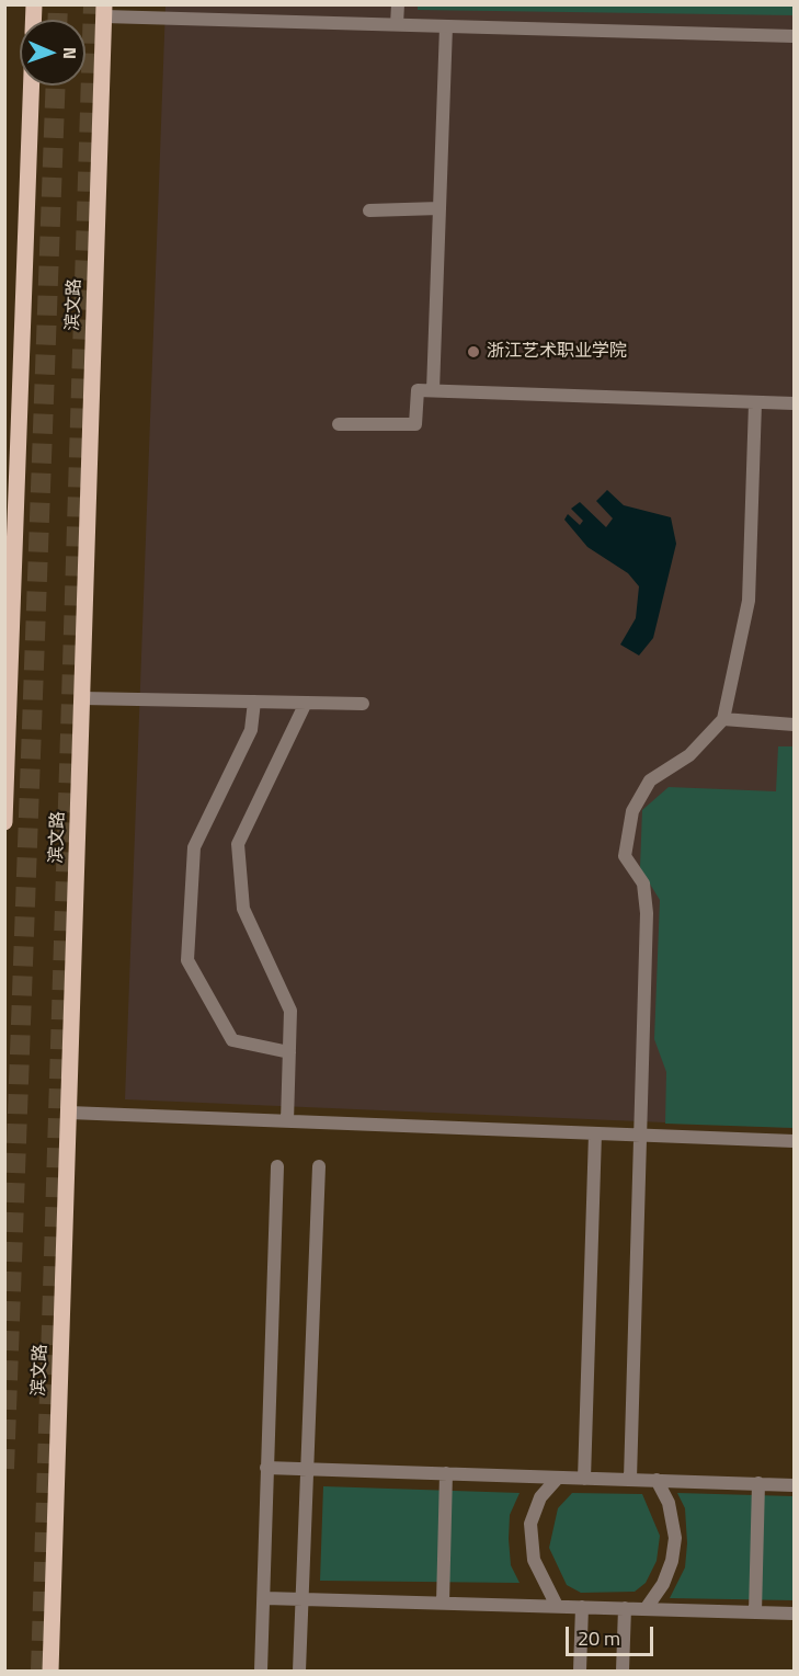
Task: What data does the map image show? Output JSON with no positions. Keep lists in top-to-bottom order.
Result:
{
  "streets": {
    "main road": ["滨文路"]
  },
  "places": ["浙江艺术职业学院"],
  "scale_bar": "20 m",
  "north": "right"
}
